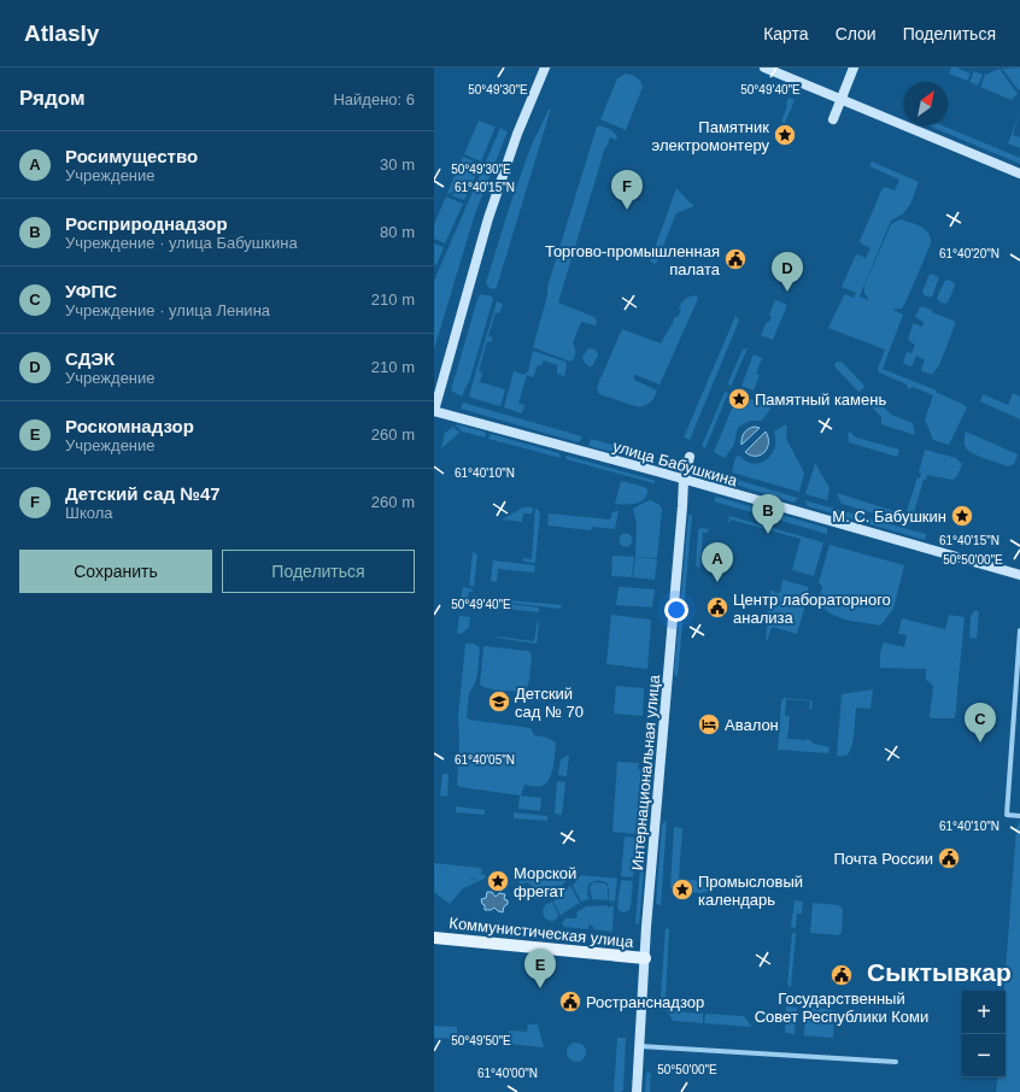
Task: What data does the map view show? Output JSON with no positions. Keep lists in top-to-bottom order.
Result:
{
  "streets": {
    "main road": ["Коммунистическая улица"],
    "street": ["улица Бабушкина", "Интернациональная улица"]
  },
  "crossings": [
    ["улица Бабушкина", "Интернациональная улица"],
    ["Интернациональная улица", "Коммунистическая улица"]
  ],
  "districts": ["Сыктывкар"],
  "places": {
    "place": [
      "Памятник электромонтеру",
      "Памятный камень",
      "М. С. Бабушкин",
      "Морской фрегат",
      "Промысловый календарь"
    ],
    "public building": [
      "Торгово-промышленная палата",
      "Центр лабораторного анализа",
      "Почта России",
      "Государственный Совет Республики Коми",
      "Ространснадзор"
    ],
    "school or university": ["Детский сад № 70"],
    "hotel": ["Авалон"]
  },
  "north": "top right",
  "page": {
    "header": "Atlasly",
    "nav": ["Карта", "Слои", "Поделиться"],
    "heading": ["Рядом", "Найдено: 6"],
    "list": [
      {
        "mark": "A",
        "name": "Росимущество",
        "note": "Учреждение",
        "value": "30 m"
      },
      {
        "mark": "B",
        "name": "Росприроднадзор",
        "note": "Учреждение · улица Бабушкина",
        "value": "80 m"
      },
      {
        "mark": "C",
        "name": "УФПС",
        "note": "Учреждение · улица Ленина",
        "value": "210 m"
      },
      {
        "mark": "D",
        "name": "СДЭК",
        "note": "Учреждение",
        "value": "210 m"
      },
      {
        "mark": "E",
        "name": "Роскомнадзор",
        "note": "Учреждение",
        "value": "260 m"
      },
      {
        "mark": "F",
        "name": "Детский сад №47",
        "note": "Школа",
        "value": "260 m"
      }
    ],
    "pins": [
      "F",
      "D",
      "B",
      "A",
      "C",
      "E"
    ],
    "buttons": ["Сохранить", "Поделиться"],
    "map_buttons": ["+", "−"]
  },
  "coordinates": [
    "50°49'30\"E",
    "50°49'40\"E",
    "61°40'15\"N",
    "61°40'20\"N",
    "61°40'10\"N",
    "50°50'00\"E",
    "61°40'05\"N",
    "50°49'50\"E",
    "61°40'00\"N"
  ]
}
